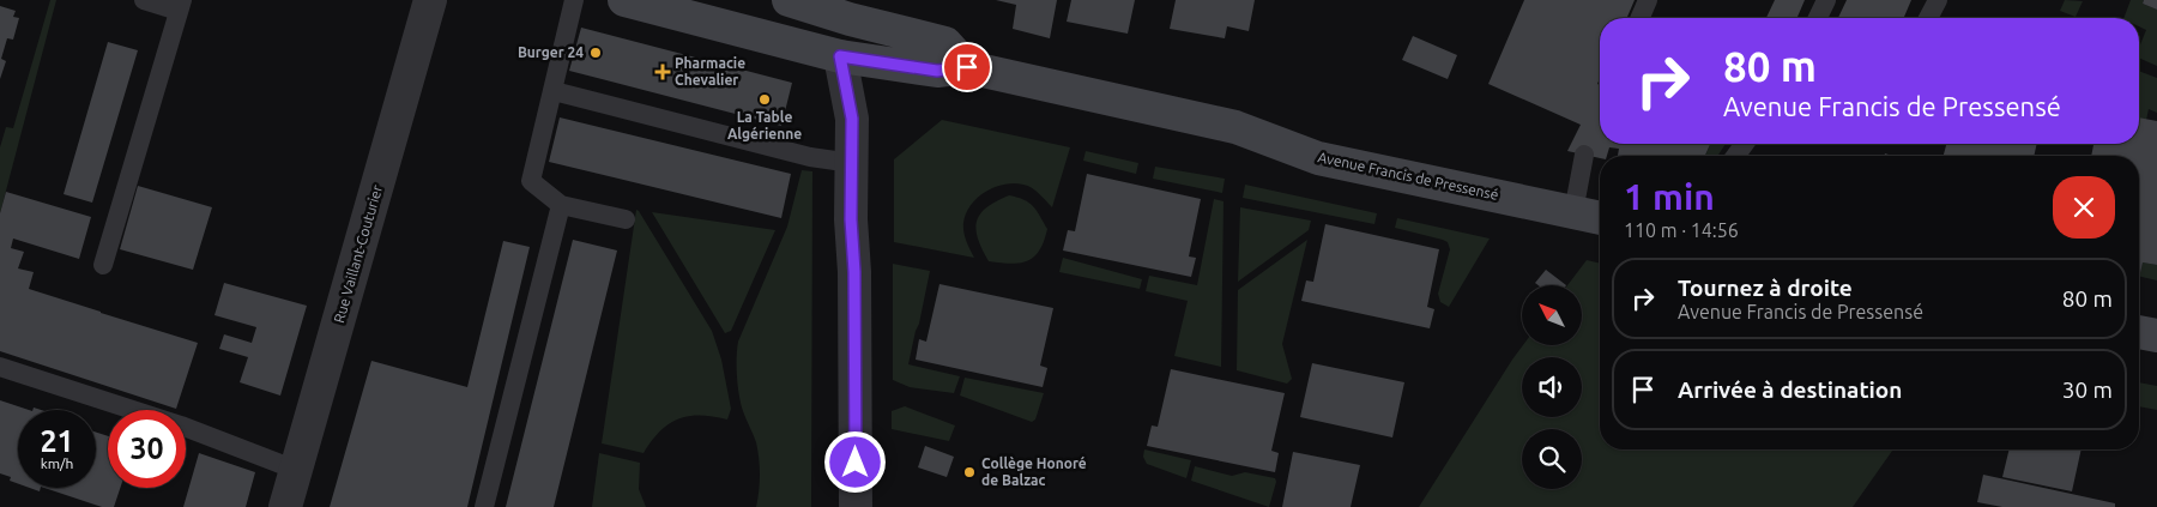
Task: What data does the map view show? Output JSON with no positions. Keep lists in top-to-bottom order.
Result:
{
  "streets": {
    "street": ["Avenue Francis de Pressensé", "Rue Vaillant-Couturier"]
  },
  "places": {
    "other": ["Burger 24", "La Table Algérienne", "Collège Honoré de Balzac"],
    "health": ["Pharmacie Chevalier"]
  },
  "north": "top left",
  "page": {
    "turn": ["80 m", "Avenue Francis de Pressensé"],
    "heading": ["1 min", "110 m · 14:56"],
    "list": [
      {
        "name": "Tournez à droite",
        "note": "Avenue Francis de Pressensé",
        "value": "80 m"
      },
      {
        "name": "Arrivée à destination",
        "value": "30 m"
      }
    ],
    "speed": "21 km/h",
    "limit": "30"
  }
}
